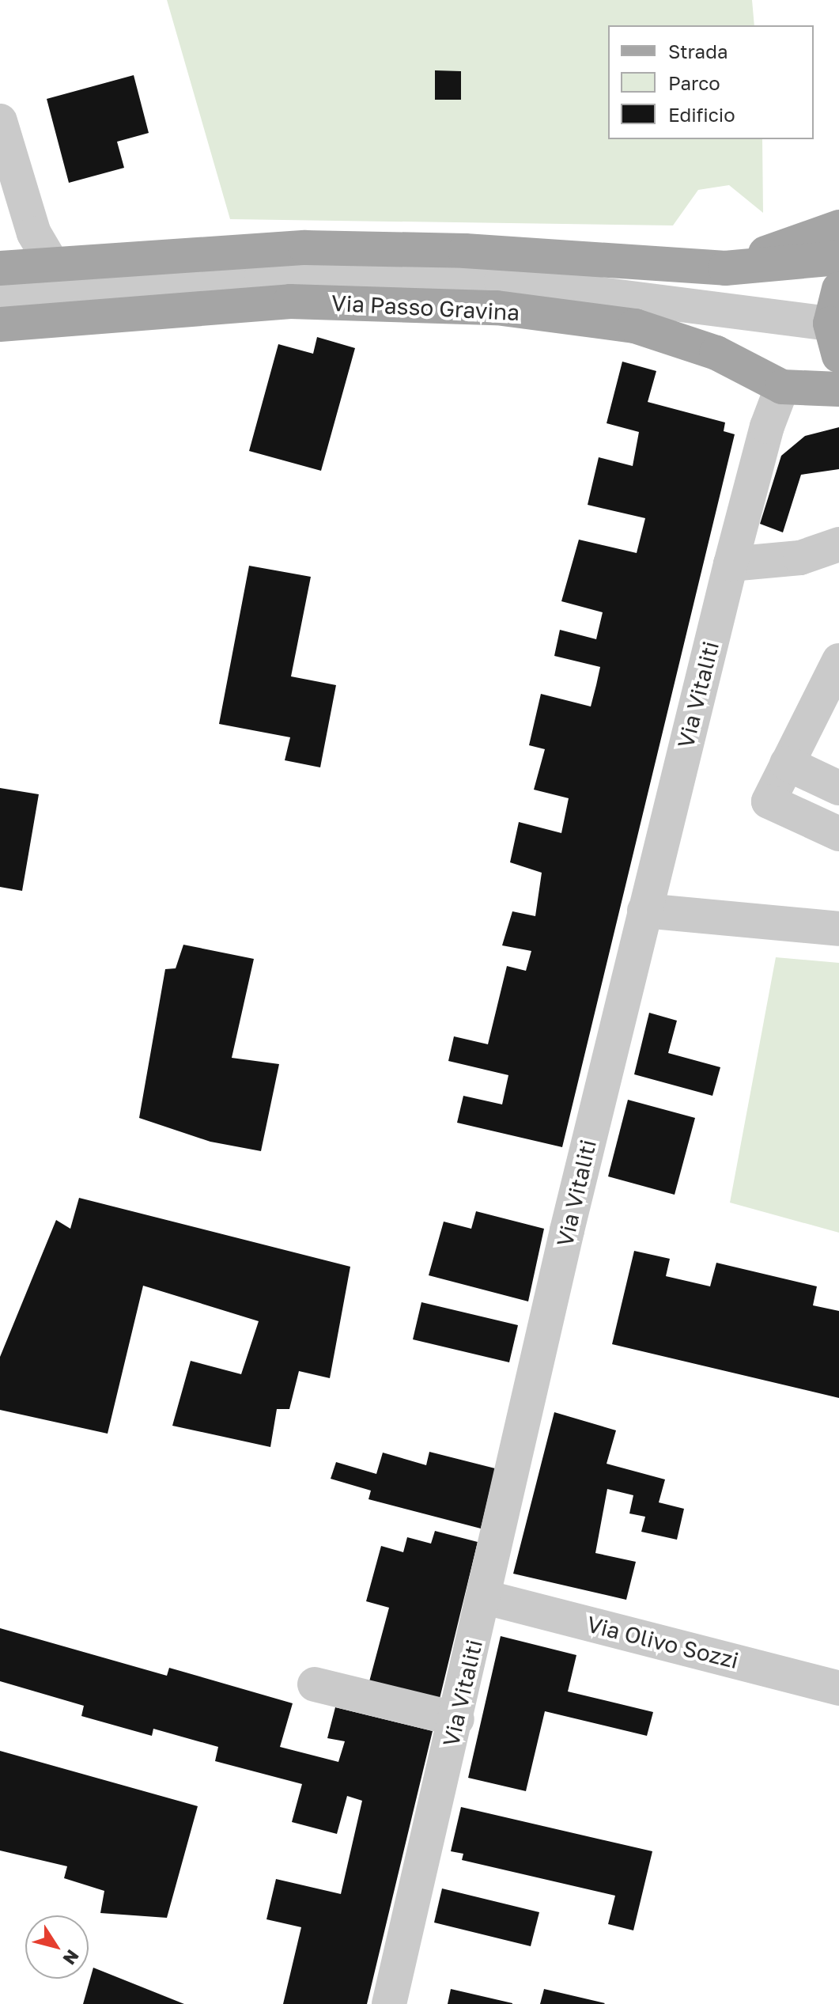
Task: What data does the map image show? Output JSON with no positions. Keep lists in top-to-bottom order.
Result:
{
  "streets": {
    "main road": ["Via Passo Gravina"],
    "street": ["Via Vitaliti", "Via Olivo Sozzi"]
  },
  "crossings": [
    ["Via Passo Gravina", "Via Vitaliti"],
    ["Via Vitaliti", "Via Olivo Sozzi"]
  ],
  "legend": ["Strada", "Parco", "Edificio"],
  "north": "bottom right"
}
